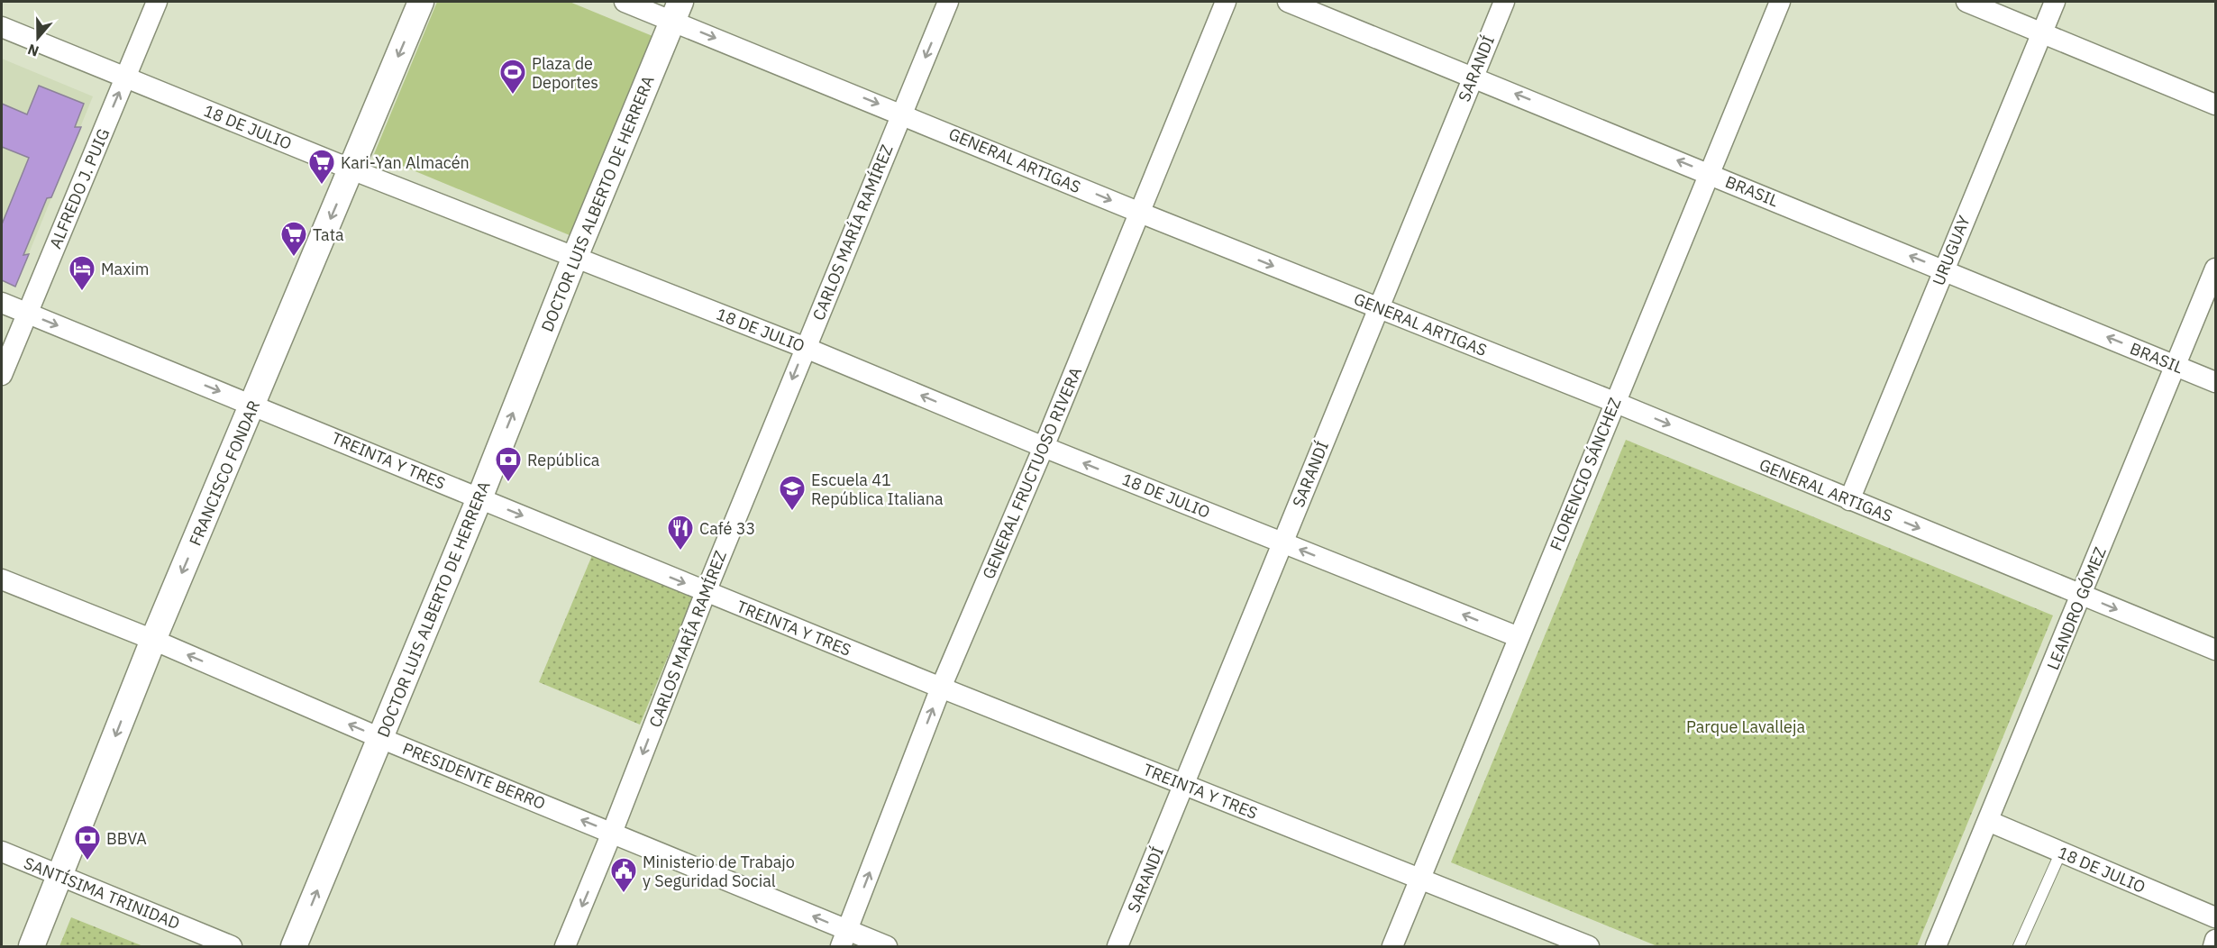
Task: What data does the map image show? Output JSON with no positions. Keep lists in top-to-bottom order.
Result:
{
  "streets": {
    "street": [
      "SARANDÍ",
      "18 DE JULIO",
      "GENERAL ARTIGAS",
      "ALFREDO J. PUIG",
      "BRASIL",
      "DOCTOR LUIS ALBERTO DE HERRERA",
      "CARLOS MARÍA RAMÍREZ",
      "URUGUAY",
      "TREINTA Y TRES",
      "FRANCISCO FONDAR",
      "GENERAL FRUCTUOSO RIVERA",
      "FLORENCIO SÁNCHEZ",
      "LEANDRO GÓMEZ",
      "PRESIDENTE BERRO",
      "SANTÍSIMA TRINIDAD"
    ]
  },
  "crossings": [
    ["SARANDÍ", "18 DE JULIO"],
    ["SARANDÍ", "GENERAL ARTIGAS"],
    ["SARANDÍ", "BRASIL"],
    ["SARANDÍ", "TREINTA Y TRES"],
    ["18 DE JULIO", "ALFREDO J. PUIG"],
    ["18 DE JULIO", "DOCTOR LUIS ALBERTO DE HERRERA"],
    ["18 DE JULIO", "CARLOS MARÍA RAMÍREZ"],
    ["18 DE JULIO", "FRANCISCO FONDAR"],
    ["18 DE JULIO", "GENERAL FRUCTUOSO RIVERA"],
    ["18 DE JULIO", "FLORENCIO SÁNCHEZ"],
    ["18 DE JULIO", "LEANDRO GÓMEZ"],
    ["GENERAL ARTIGAS", "DOCTOR LUIS ALBERTO DE HERRERA"],
    ["GENERAL ARTIGAS", "CARLOS MARÍA RAMÍREZ"],
    ["GENERAL ARTIGAS", "URUGUAY"],
    ["GENERAL ARTIGAS", "GENERAL FRUCTUOSO RIVERA"],
    ["GENERAL ARTIGAS", "FLORENCIO SÁNCHEZ"],
    ["GENERAL ARTIGAS", "LEANDRO GÓMEZ"],
    ["ALFREDO J. PUIG", "TREINTA Y TRES"],
    ["BRASIL", "URUGUAY"],
    ["BRASIL", "FLORENCIO SÁNCHEZ"],
    ["BRASIL", "LEANDRO GÓMEZ"],
    ["DOCTOR LUIS ALBERTO DE HERRERA", "TREINTA Y TRES"],
    ["DOCTOR LUIS ALBERTO DE HERRERA", "PRESIDENTE BERRO"],
    ["CARLOS MARÍA RAMÍREZ", "TREINTA Y TRES"],
    ["CARLOS MARÍA RAMÍREZ", "PRESIDENTE BERRO"],
    ["TREINTA Y TRES", "FRANCISCO FONDAR"],
    ["TREINTA Y TRES", "GENERAL FRUCTUOSO RIVERA"],
    ["TREINTA Y TRES", "FLORENCIO SÁNCHEZ"],
    ["FRANCISCO FONDAR", "PRESIDENTE BERRO"],
    ["FRANCISCO FONDAR", "SANTÍSIMA TRINIDAD"],
    ["GENERAL FRUCTUOSO RIVERA", "PRESIDENTE BERRO"]
  ],
  "one_way": [
    "18 DE JULIO",
    "GENERAL ARTIGAS",
    "ALFREDO J. PUIG",
    "BRASIL",
    "DOCTOR LUIS ALBERTO DE HERRERA",
    "CARLOS MARÍA RAMÍREZ",
    "FRANCISCO FONDAR",
    "PRESIDENTE BERRO"
  ],
  "parks": ["Parque Lavalleja"],
  "places": {
    "sports": ["Plaza de Deportes"],
    "supermarket": ["Kari-Yan Almacén", "Tata"],
    "hotel": ["Maxim"],
    "bank": ["República", "BBVA"],
    "school or university": ["Escuela 41 República Italiana"],
    "restaurant": ["Café 33"],
    "public building": ["Ministerio de Trabajo y Seguridad Social"]
  },
  "north": "bottom"
}
